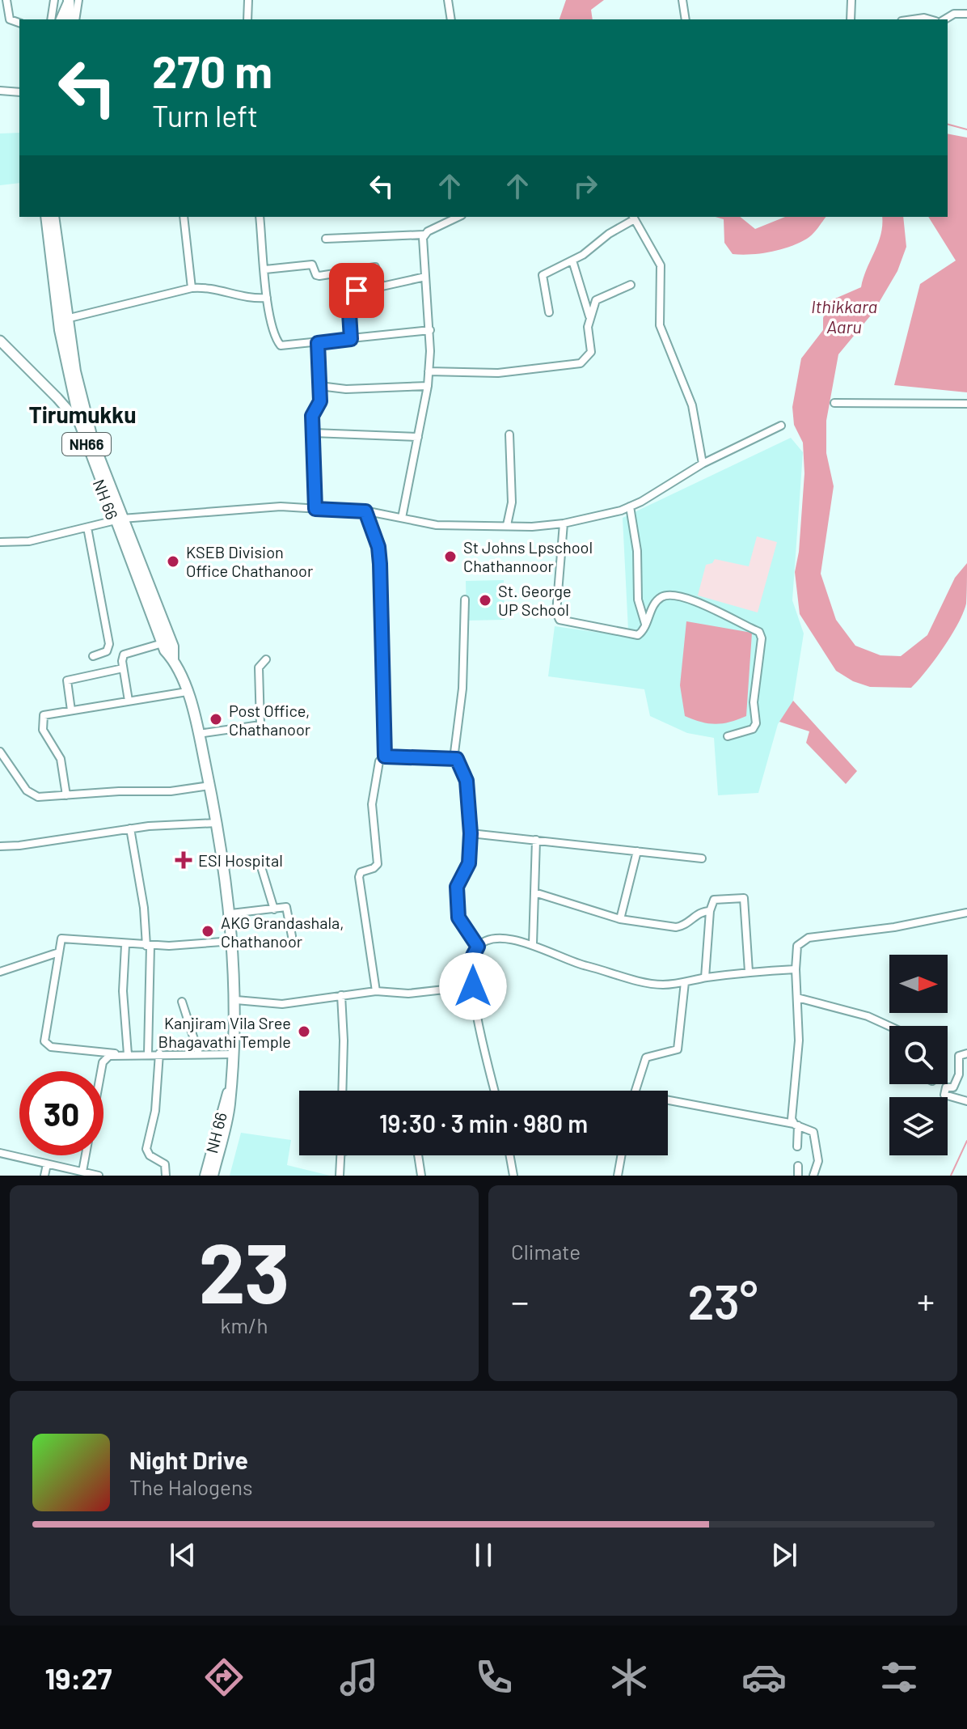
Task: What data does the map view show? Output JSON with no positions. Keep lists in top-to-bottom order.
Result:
{
  "streets": {
    "highway": ["NH66", "NH 66"]
  },
  "districts": ["Tirumukku"],
  "water": ["Ithikkara Aaru"],
  "places": {
    "other": [
      "St Johns Lpschool Chathannoor",
      "KSEB Division Office Chathanoor",
      "St. George UP School",
      "Post Office, Chathanoor",
      "AKG Grandashala, Chathanoor",
      "Kanjiram Vila Sree Bhagavathi Temple"
    ],
    "health": ["ESI Hospital"]
  },
  "north": "right",
  "page": {
    "turn": ["270 m", "Turn left"],
    "limit": "30",
    "trip": "19:30 · 3 min · 980 m",
    "tile": [
      ["23", "km/h"],
      "Climate"
    ],
    "heat": ["−", "23°", "+"],
    "song": ["Night Drive", "The Halogens"],
    "tabs": "19:27"
  }
}
